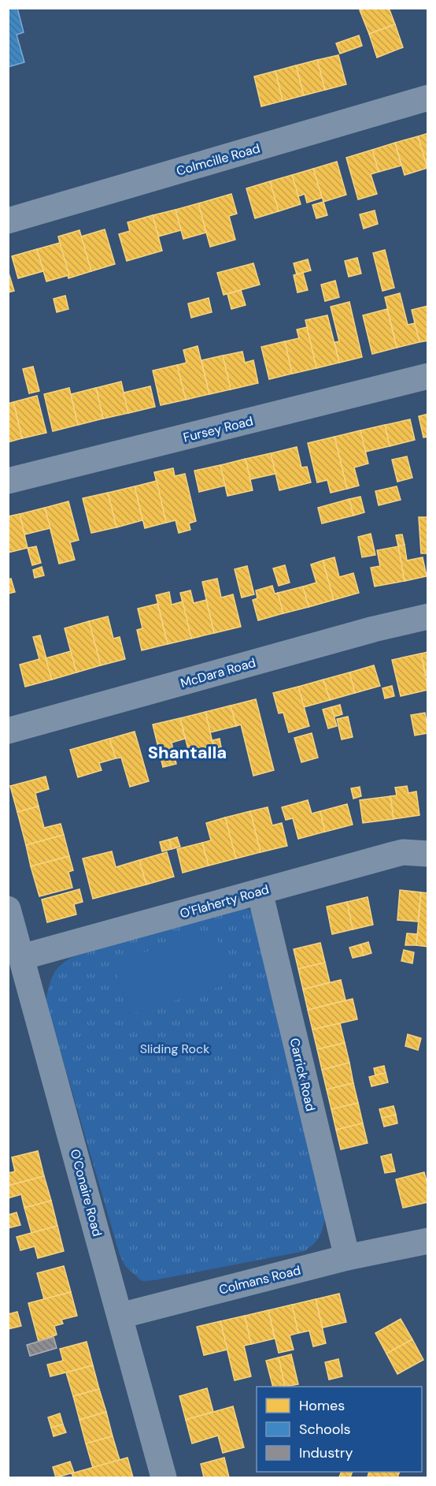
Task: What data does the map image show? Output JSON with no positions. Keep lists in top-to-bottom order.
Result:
{
  "streets": {
    "street": [
      "Colmcille Road",
      "Fursey Road",
      "McDara Road",
      "O'Flaherty Road",
      "Carrick Road",
      "O'Conaire Road",
      "Colmans Road"
    ]
  },
  "crossings": [
    ["O'Flaherty Road", "Carrick Road"],
    ["O'Flaherty Road", "O'Conaire Road"],
    ["Carrick Road", "Colmans Road"],
    ["O'Conaire Road", "Colmans Road"]
  ],
  "districts": ["Shantalla"],
  "parks": ["Sliding Rock"],
  "legend": ["Homes", "Schools", "Industry"]
}
